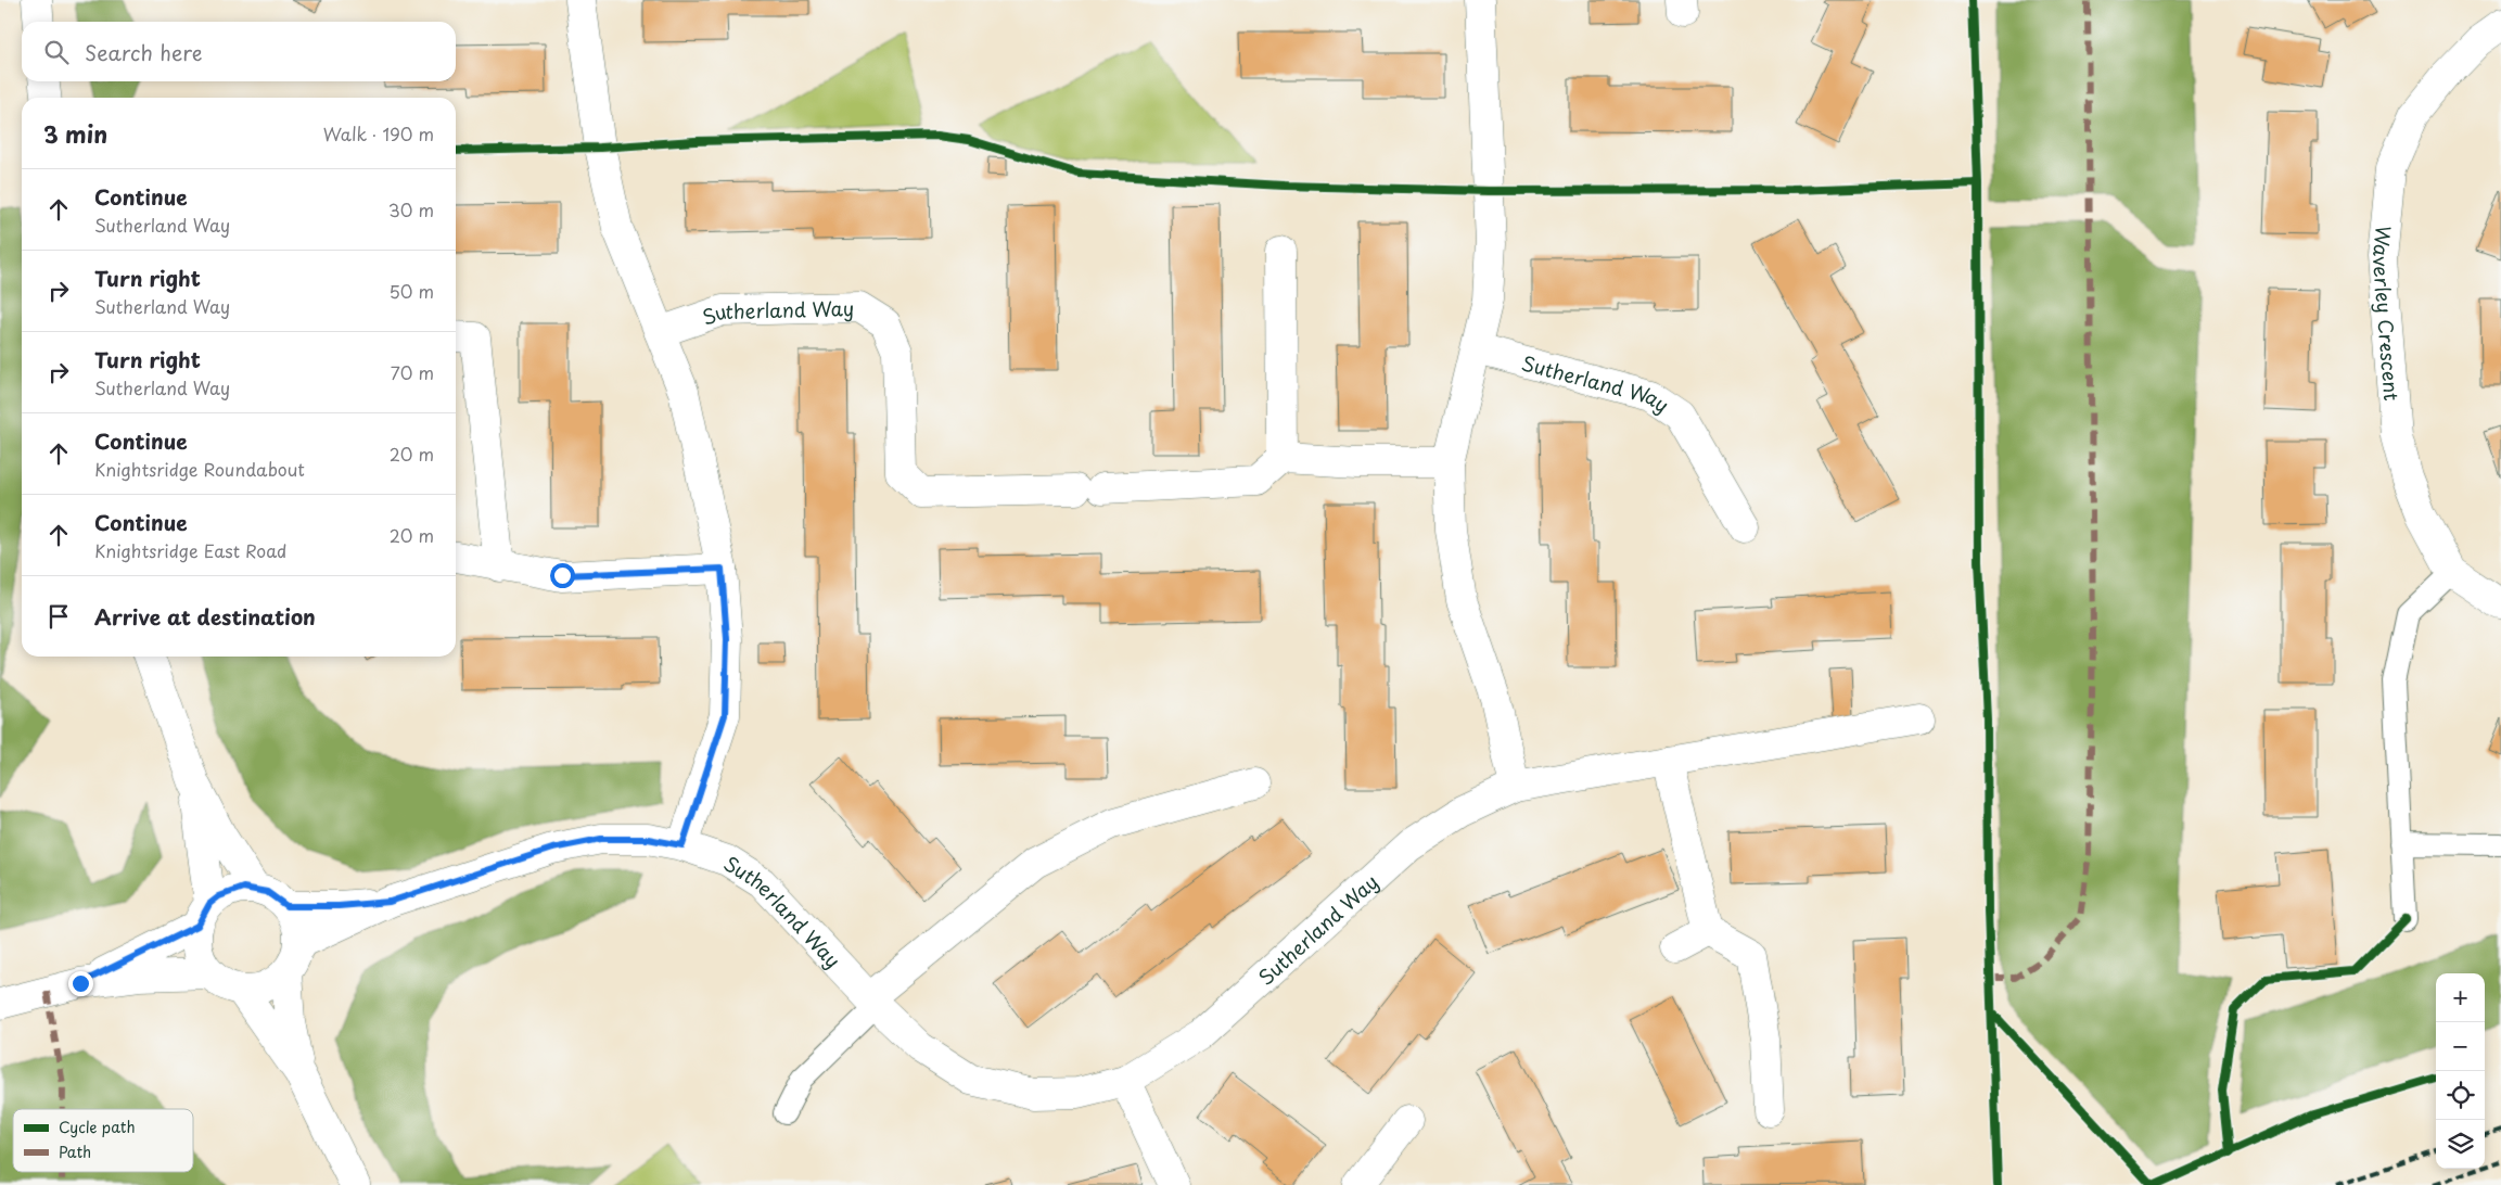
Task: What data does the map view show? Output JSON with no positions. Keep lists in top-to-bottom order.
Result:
{
  "streets": {
    "street": ["Waverley Crescent", "Sutherland Way"]
  },
  "legend": ["Cycle path", "Path"],
  "page": {
    "search": "Search here",
    "heading": ["3 min", "Walk · 190 m"],
    "list": [
      ["Continue", "Sutherland Way", "30 m"],
      ["Turn right", "Sutherland Way", "50 m"],
      ["Turn right", "Sutherland Way", "70 m"],
      ["Continue", "Knightsridge Roundabout", "20 m"],
      ["Continue", "Knightsridge East Road", "20 m"],
      "Arrive at destination"
    ],
    "map_buttons": ["+", "−"]
  }
}
